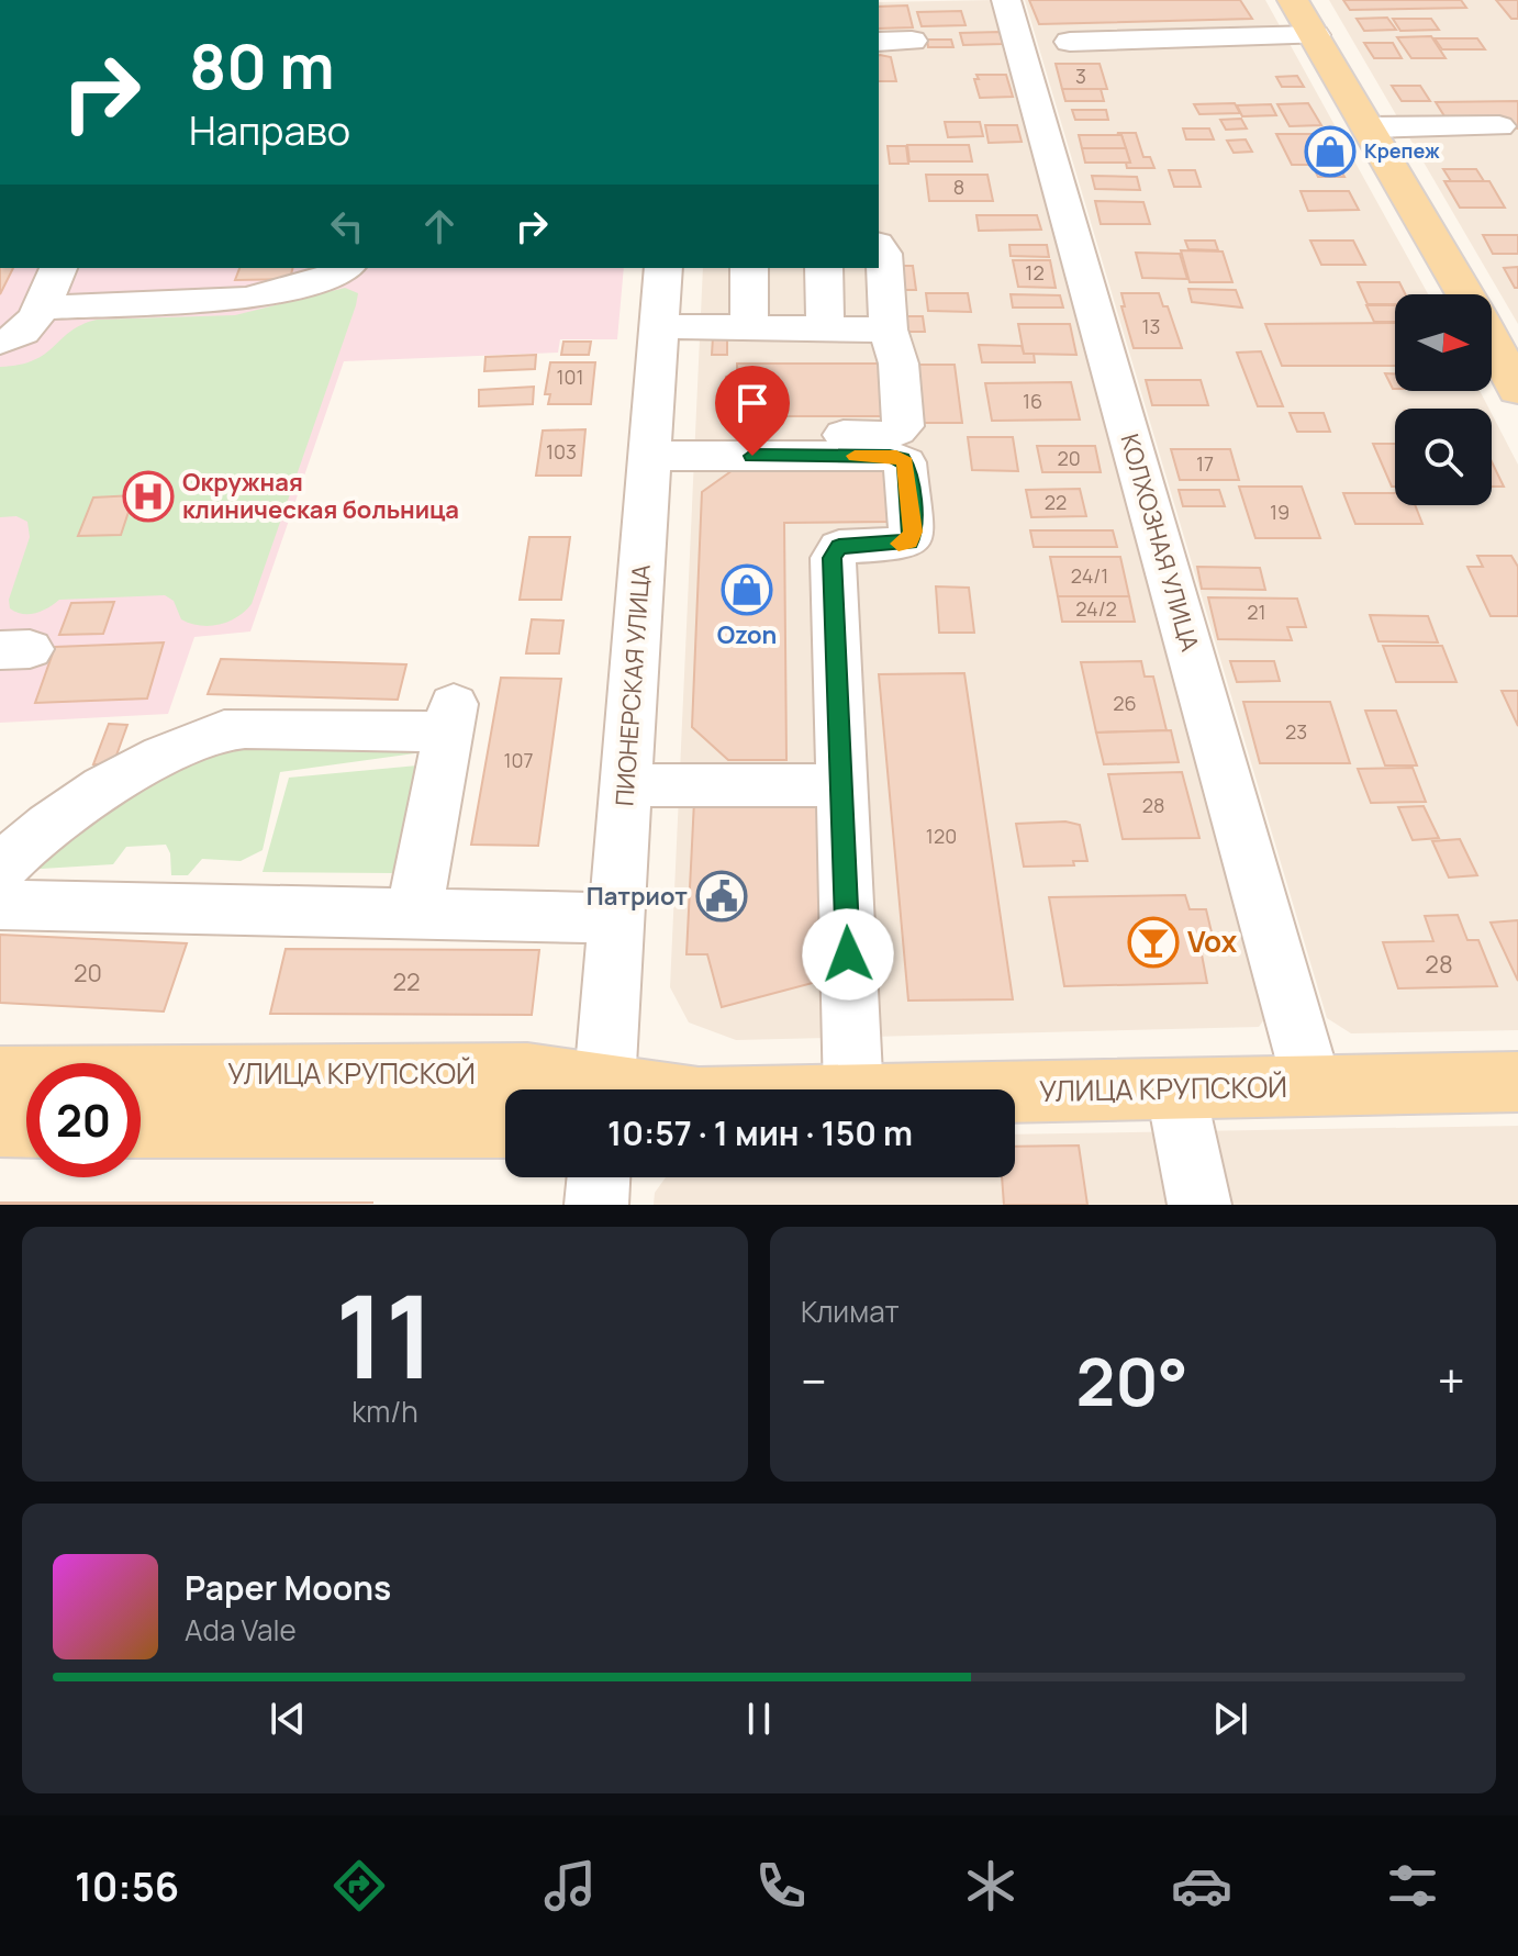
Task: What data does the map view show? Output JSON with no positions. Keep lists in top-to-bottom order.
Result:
{
  "streets": {
    "main road": ["УЛИЦА КРУПСКОЙ"],
    "street": ["КОЛХОЗНАЯ УЛИЦА", "ПИОНЕРСКАЯ УЛИЦА"]
  },
  "crossings": [
    ["КОЛХОЗНАЯ УЛИЦА", "УЛИЦА КРУПСКОЙ"]
  ],
  "places": {
    "shop": ["Крепеж", "Ozon"],
    "hospital": ["Окружная клиническая больница"],
    "public building": ["Патриот"],
    "bar": ["Vox"]
  },
  "house_numbers": [
    "3",
    "8",
    "12",
    "13",
    "101",
    "16",
    "103",
    "20",
    "17",
    "22",
    "19",
    "24/1",
    "24/2",
    "21",
    "26",
    "23",
    "107",
    "28",
    "120",
    "28",
    "20",
    "22"
  ],
  "north": "right",
  "page": {
    "turn": ["80 m", "Направо"],
    "limit": "20",
    "trip": "10:57 · 1 мин · 150 m",
    "tile": [
      ["11", "km/h"],
      "Климат"
    ],
    "heat": ["−", "20°", "+"],
    "song": ["Paper Moons", "Ada Vale"],
    "tabs": "10:56"
  }
}
